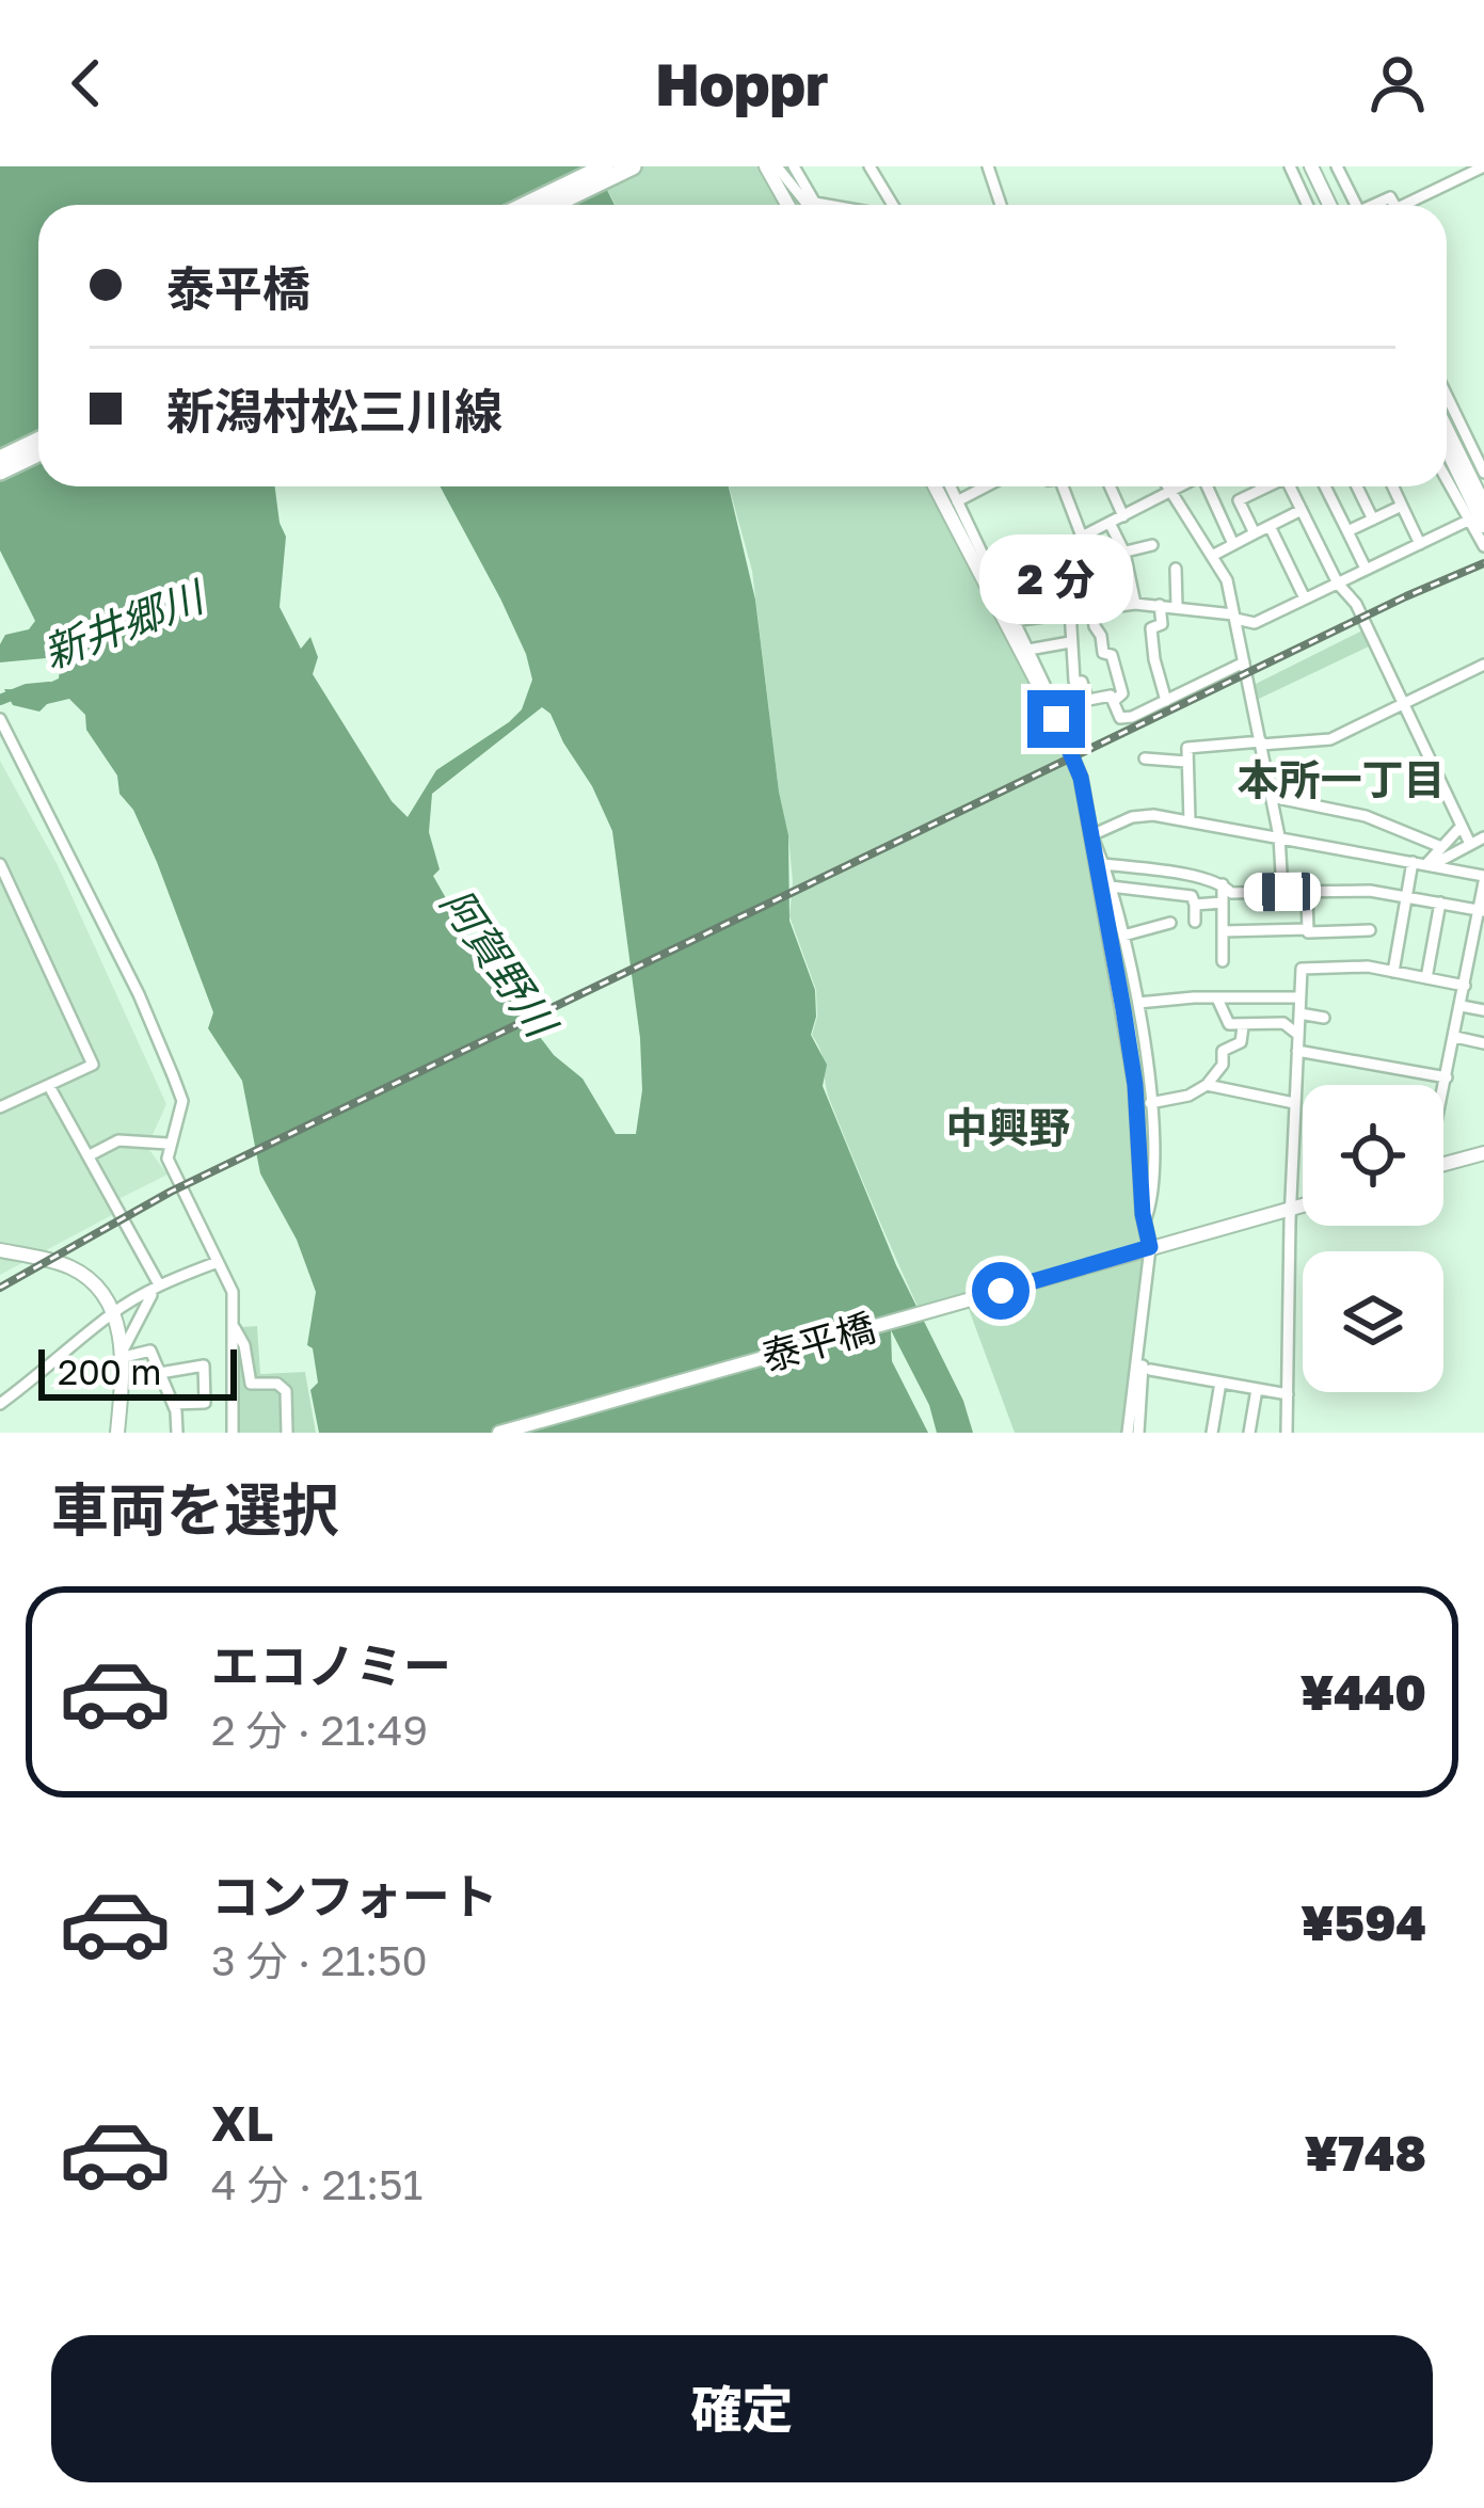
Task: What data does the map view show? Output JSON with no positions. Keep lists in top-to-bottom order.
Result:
{
  "streets": {
    "main road": ["泰平橋"]
  },
  "districts": ["本所一丁目", "中興野"],
  "water": ["新井郷川", "阿賀野川"],
  "scale_bar": "200 m",
  "page": {
    "header": "Hoppr",
    "banner": ["泰平橋", "新潟村松三川線"],
    "bubble": "2 分",
    "scale": "200 m",
    "heading": "車両を選択",
    "list": [
      {
        "name": "エコノミー",
        "note": "2 分 · 21:49",
        "value": "¥440"
      },
      {
        "name": "コンフォート",
        "note": "3 分 · 21:50",
        "value": "¥594"
      },
      {
        "name": "XL",
        "note": "4 分 · 21:51",
        "value": "¥748"
      }
    ],
    "buttons": "確定"
  }
}
